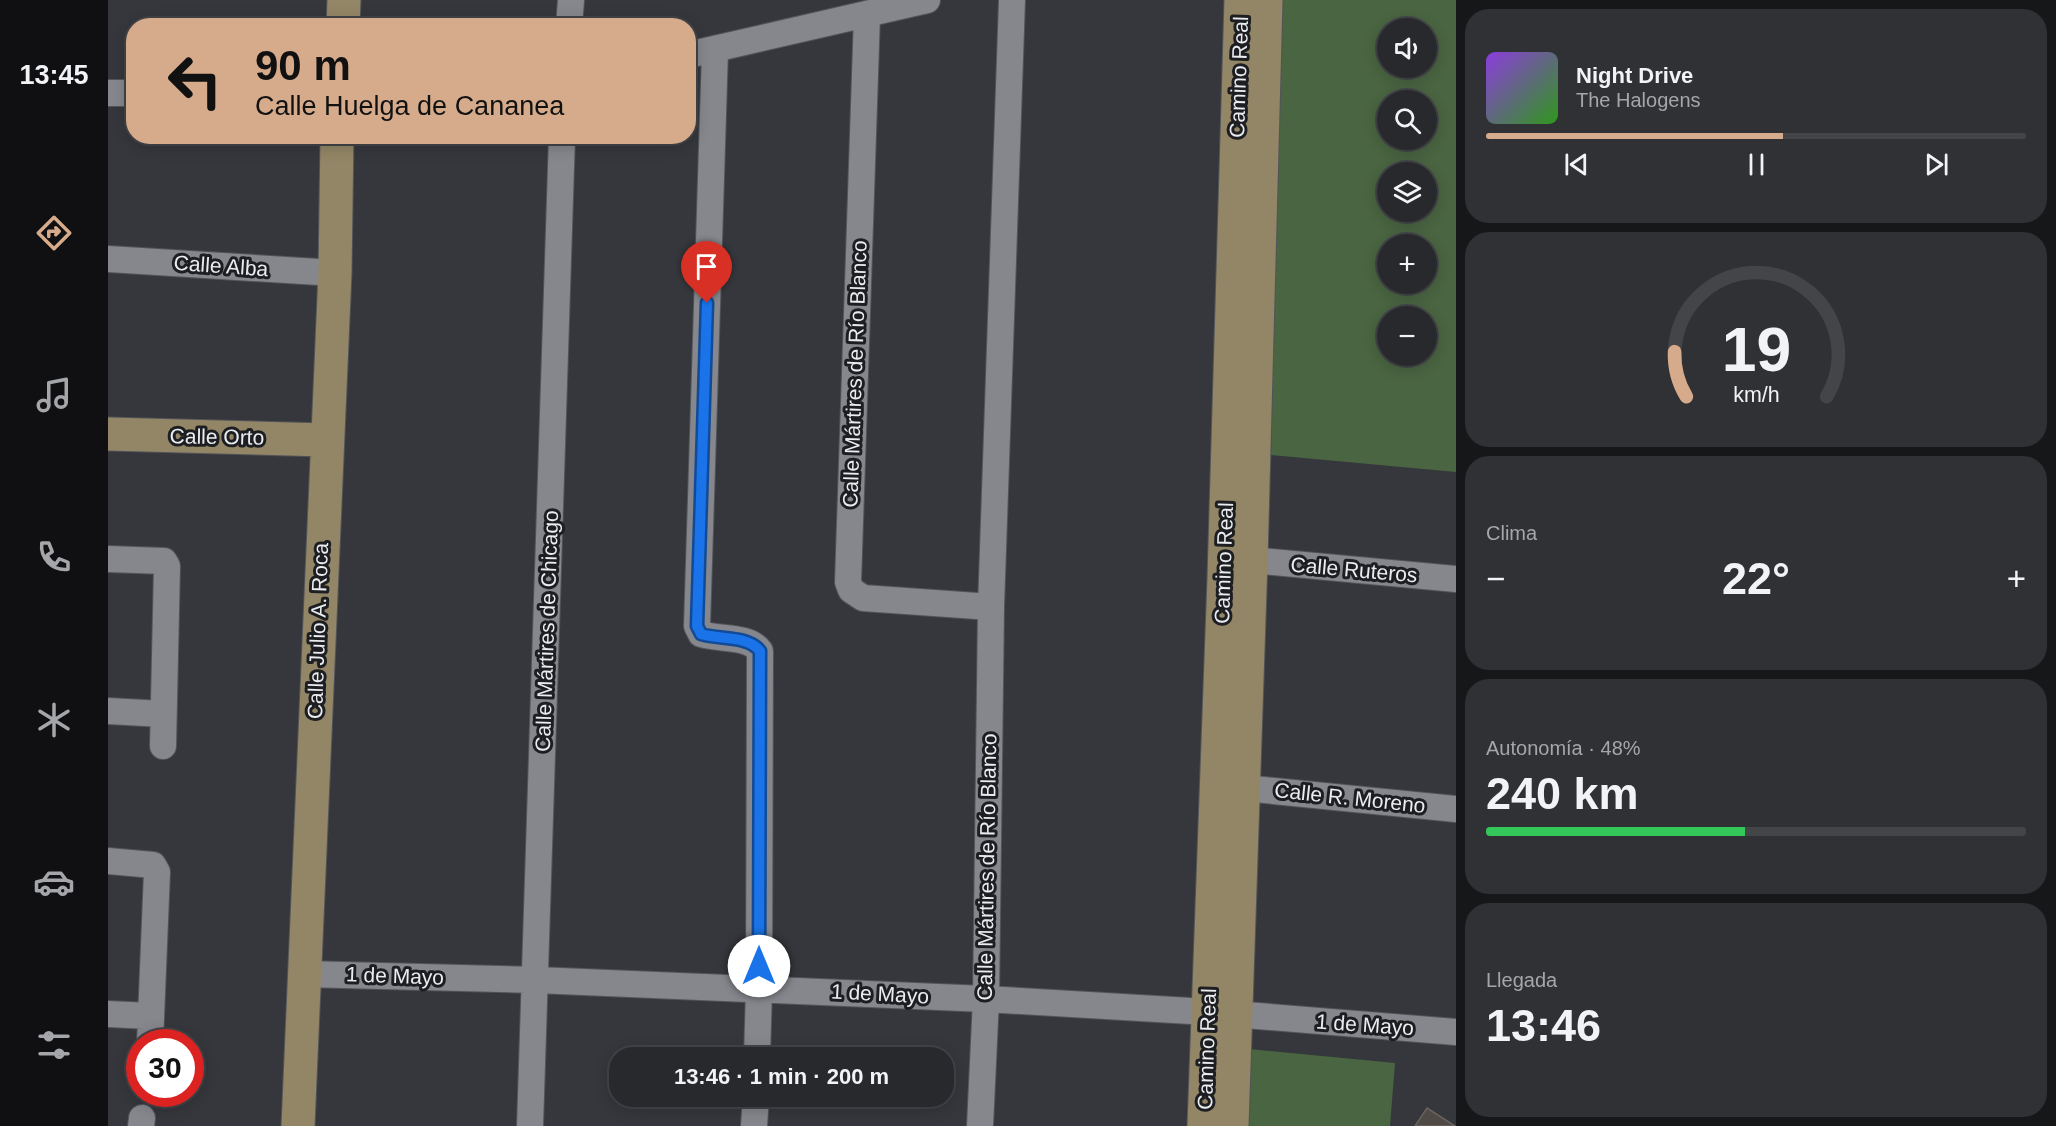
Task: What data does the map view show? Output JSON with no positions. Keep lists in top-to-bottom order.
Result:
{
  "streets": {
    "street": [
      "Camino Real",
      "Calle Alba",
      "Calle Mártires de Río Blanco",
      "Calle Orto",
      "Calle Ruteros",
      "Calle Julio A. Roca",
      "Calle Mártires de Chicago",
      "Calle R. Moreno",
      "1 de Mayo"
    ]
  },
  "crossings": [
    ["Camino Real", "Calle Ruteros"],
    ["Camino Real", "Calle R. Moreno"],
    ["Camino Real", "1 de Mayo"],
    ["Calle Alba", "Calle Julio A. Roca"],
    ["Calle Mártires de Río Blanco", "1 de Mayo"],
    ["Calle Orto", "Calle Julio A. Roca"],
    ["Calle Julio A. Roca", "1 de Mayo"],
    ["Calle Mártires de Chicago", "1 de Mayo"]
  ],
  "page": {
    "tabs": "13:45",
    "map_buttons": ["+", "−"],
    "turn": ["90 m", "Calle Huelga de Cananea"],
    "song": ["Night Drive", "The Halogens"],
    "tile": [
      "Clima",
      ["Autonomía · 48%", "240 km"],
      ["Llegada", "13:46"]
    ],
    "heat": ["−", "22°", "+"],
    "limit": "30",
    "trip": "13:46 · 1 min · 200 m",
    "gauge": ["19", "km/h"]
  }
}
